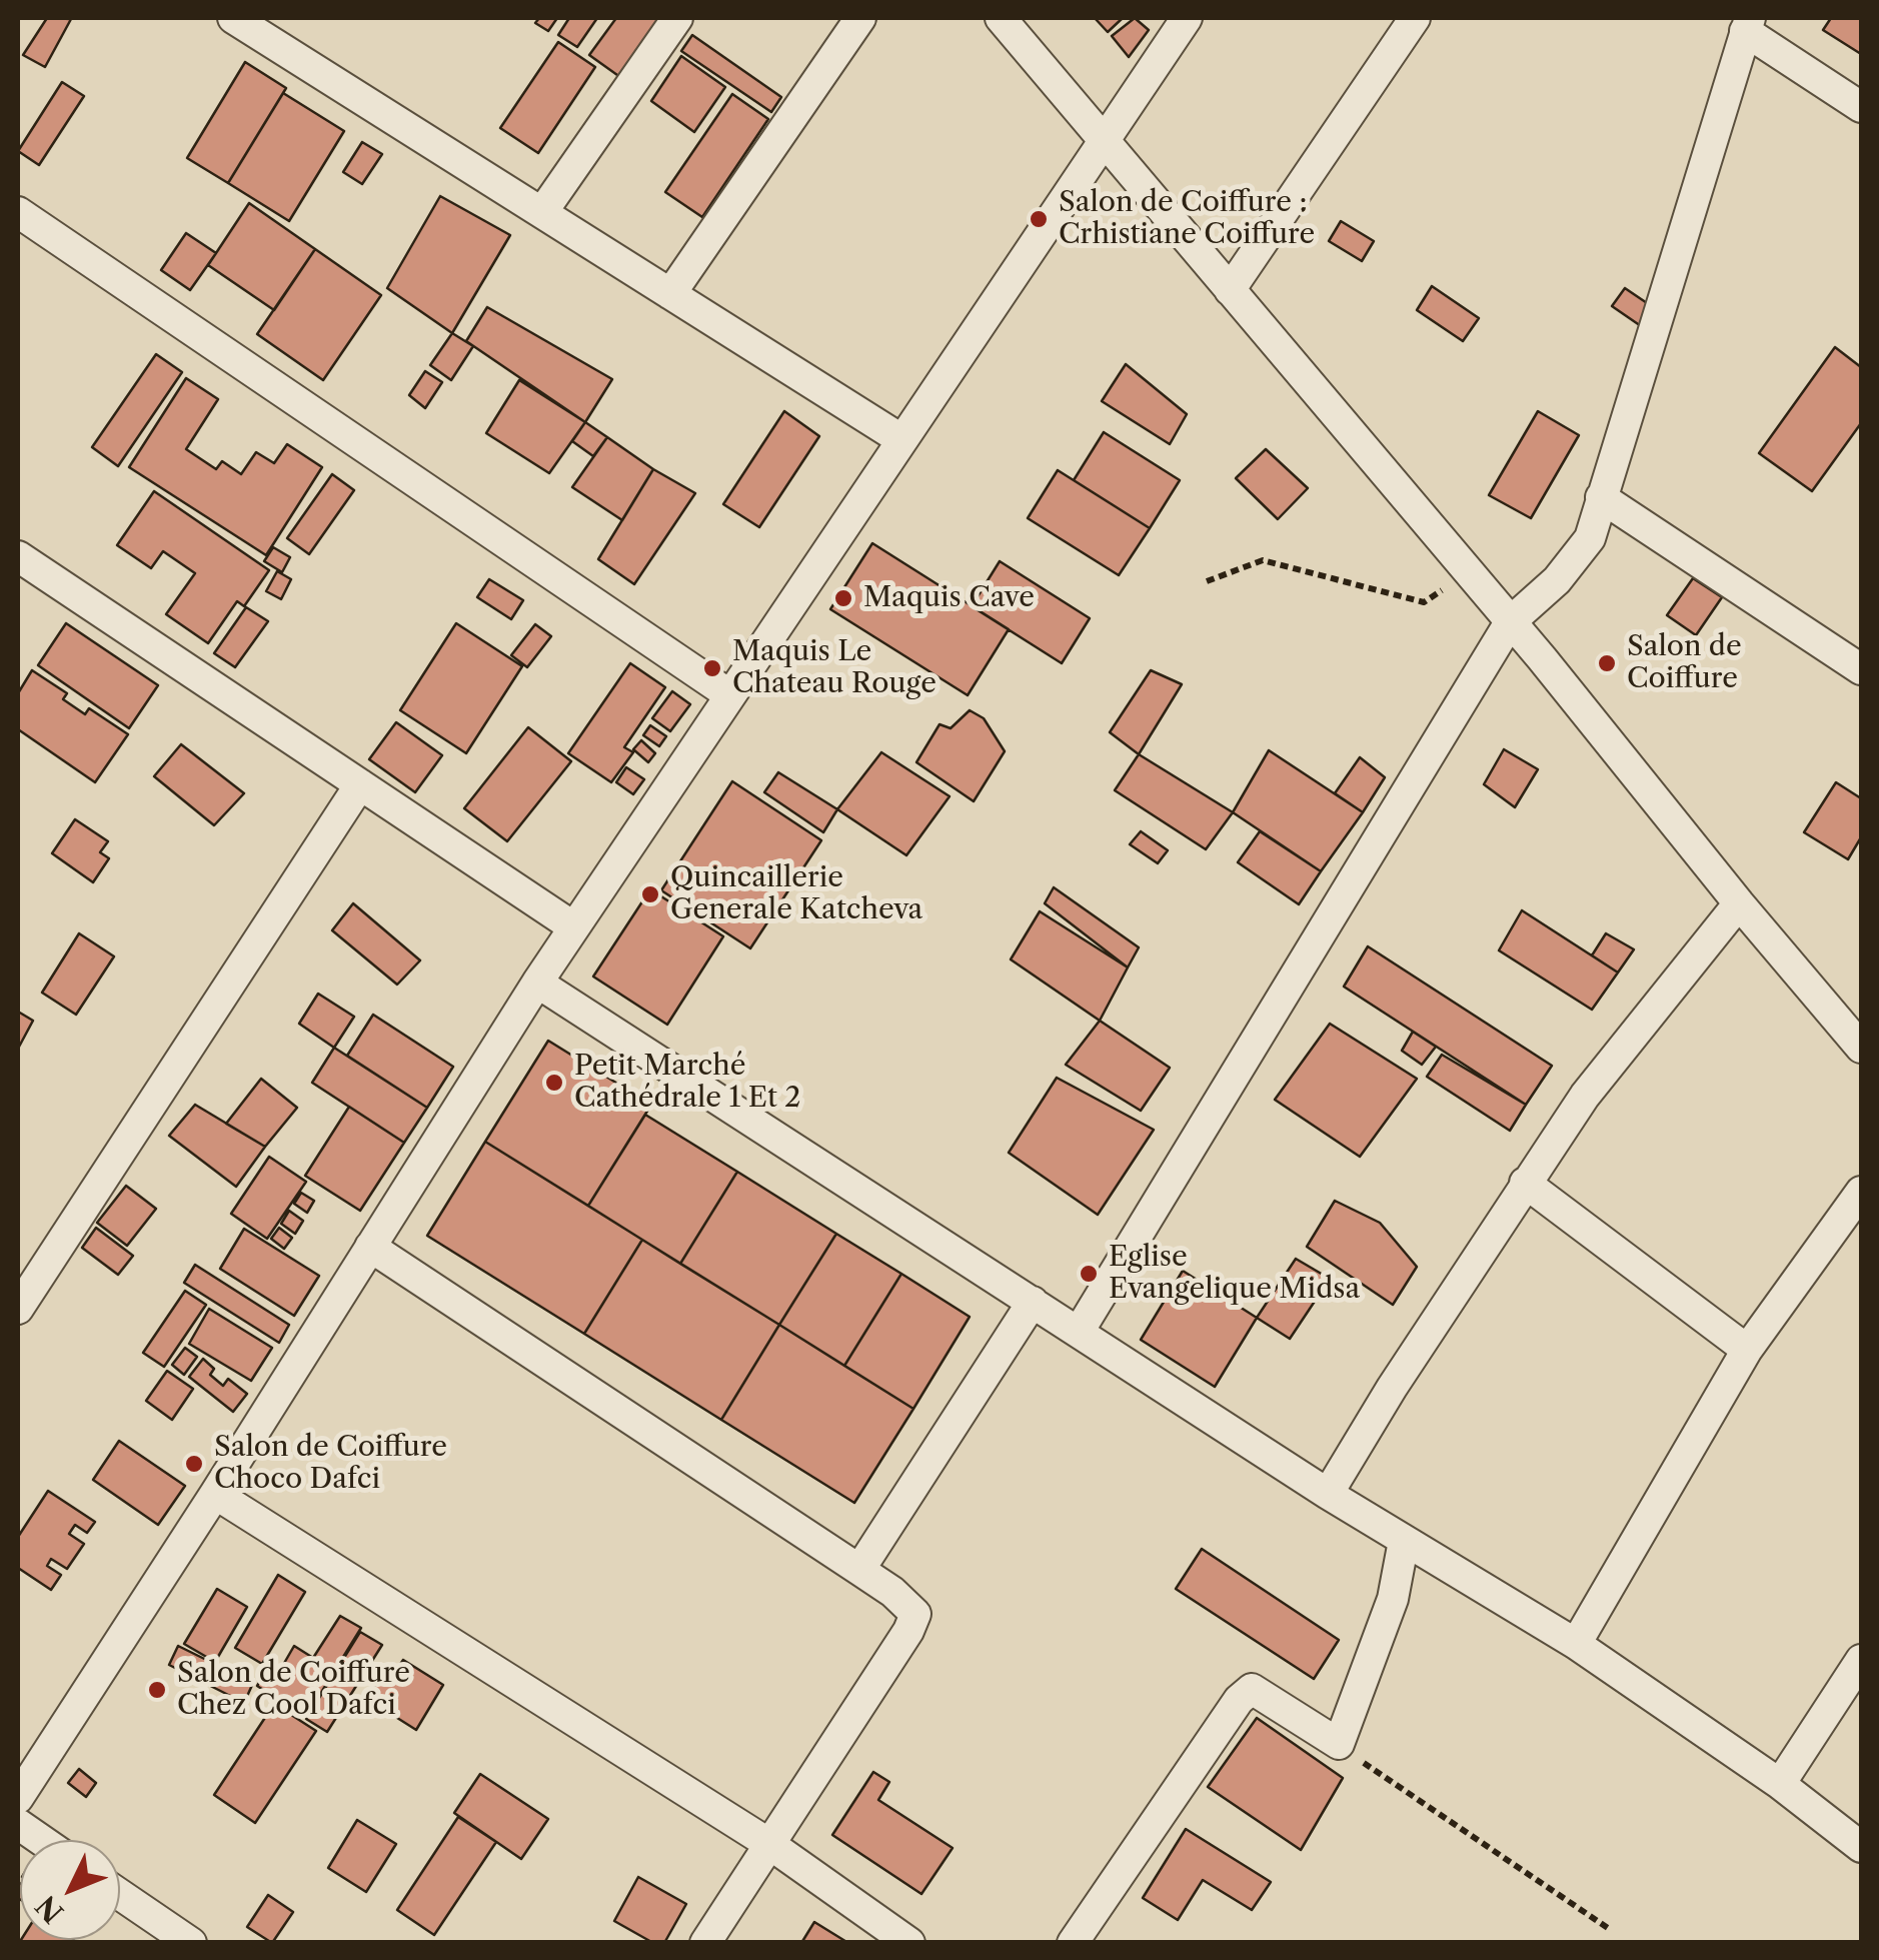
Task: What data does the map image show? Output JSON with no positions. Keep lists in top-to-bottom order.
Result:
{
  "places": [
    "Salon de Coiffure : Crhistiane Coiffure",
    "Maquis Cave",
    "Salon de Coiffure",
    "Maquis Le Chateau Rouge",
    "Quincaillerie Generale Katcheva",
    "Petit Marché Cathédrale 1 Et 2",
    "Eglise Evangelique Midsa",
    "Salon de Coiffure Choco Dafci",
    "Salon de Coiffure Chez Cool Dafci"
  ],
  "north": "bottom left"
}
